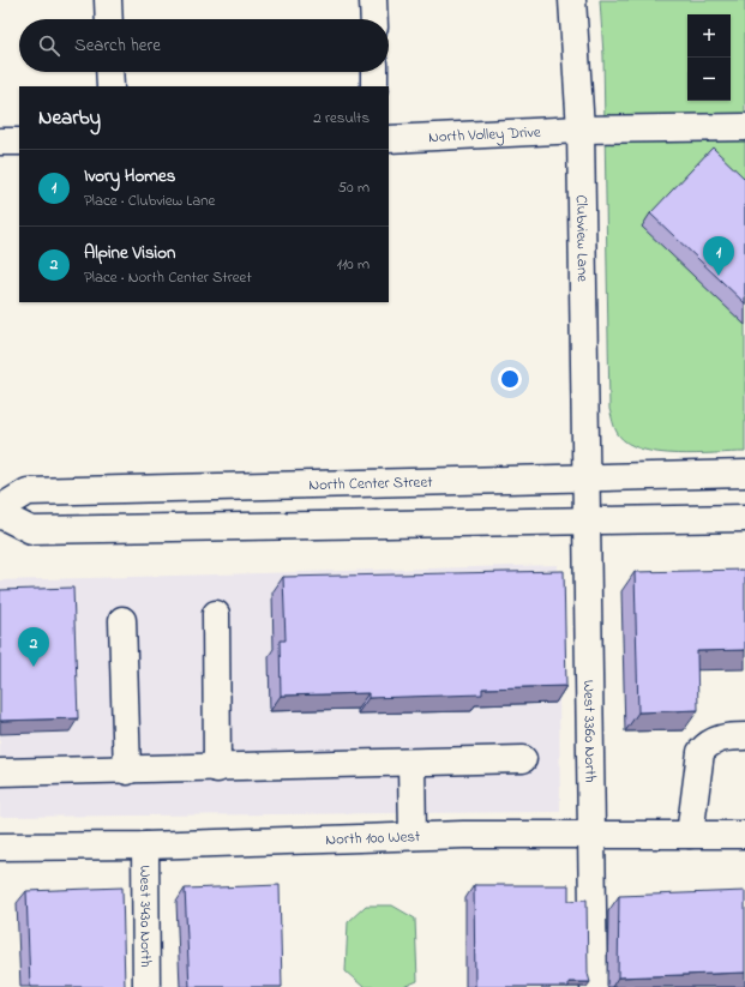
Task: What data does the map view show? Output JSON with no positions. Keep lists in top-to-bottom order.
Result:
{
  "streets": {
    "street": [
      "North Volley Drive",
      "Clubview Lane",
      "North Center Street",
      "West 3360 North",
      "North 100 West",
      "West 3430 North"
    ]
  },
  "crossings": [
    ["North Volley Drive", "Clubview Lane"],
    ["Clubview Lane", "North Center Street"],
    ["Clubview Lane", "West 3360 North"],
    ["North Center Street", "West 3360 North"],
    ["West 3360 North", "North 100 West"],
    ["North 100 West", "West 3430 North"]
  ],
  "page": {
    "map_buttons": ["+", "−"],
    "search": "Search here",
    "heading": ["Nearby", "2 results"],
    "list": [
      {
        "mark": "1",
        "name": "Ivory Homes",
        "note": "Place · Clubview Lane",
        "value": "50 m"
      },
      {
        "mark": "2",
        "name": "Alpine Vision",
        "note": "Place · North Center Street",
        "value": "110 m"
      }
    ],
    "pins": ["1", "2"]
  }
}
